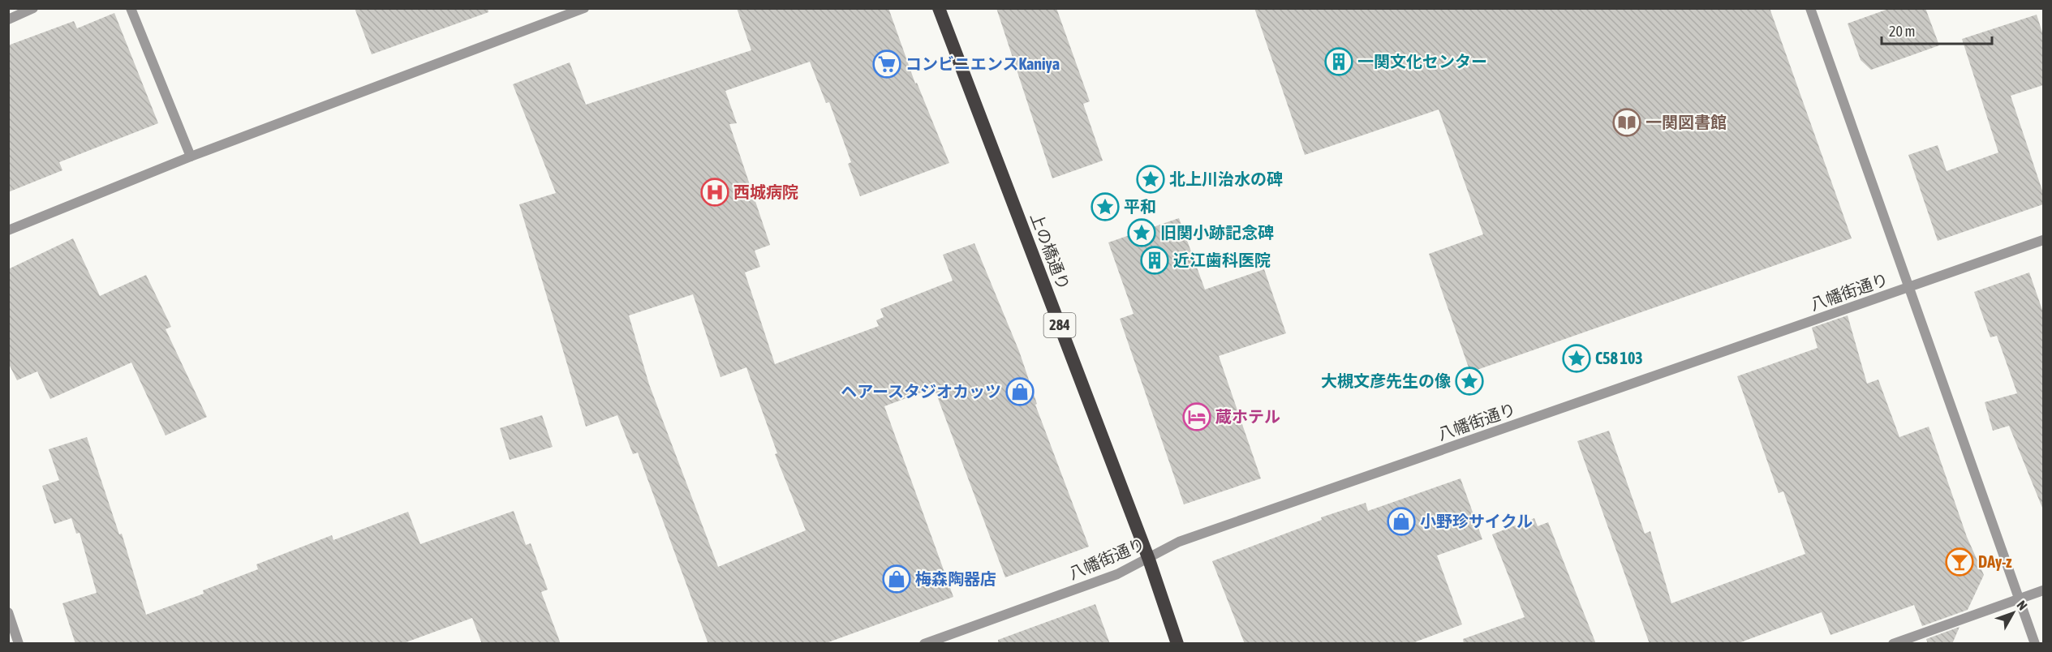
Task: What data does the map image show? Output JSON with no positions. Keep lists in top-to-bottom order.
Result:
{
  "streets": {
    "highway": ["上の橋通り", "284"],
    "street": ["八幡街通り"]
  },
  "crossings": [
    ["上の橋通り", "八幡街通り"]
  ],
  "places": {
    "building": ["一関文化センター", "近江歯科医院"],
    "supermarket": ["コンビニエンスKaniya"],
    "library": ["一関図書館"],
    "place": [
      "北上川治水の碑",
      "平和",
      "旧関小跡記念碑",
      "C58 103",
      "大槻文彦先生の像"
    ],
    "hospital": ["西城病院"],
    "shop": ["ヘアースタジオカッツ", "小野珍サイクル", "梅森陶器店"],
    "hotel": ["蔵ホテル"],
    "bar": ["DAy-z"]
  },
  "scale_bar": "20 m",
  "north": "top right"
}
